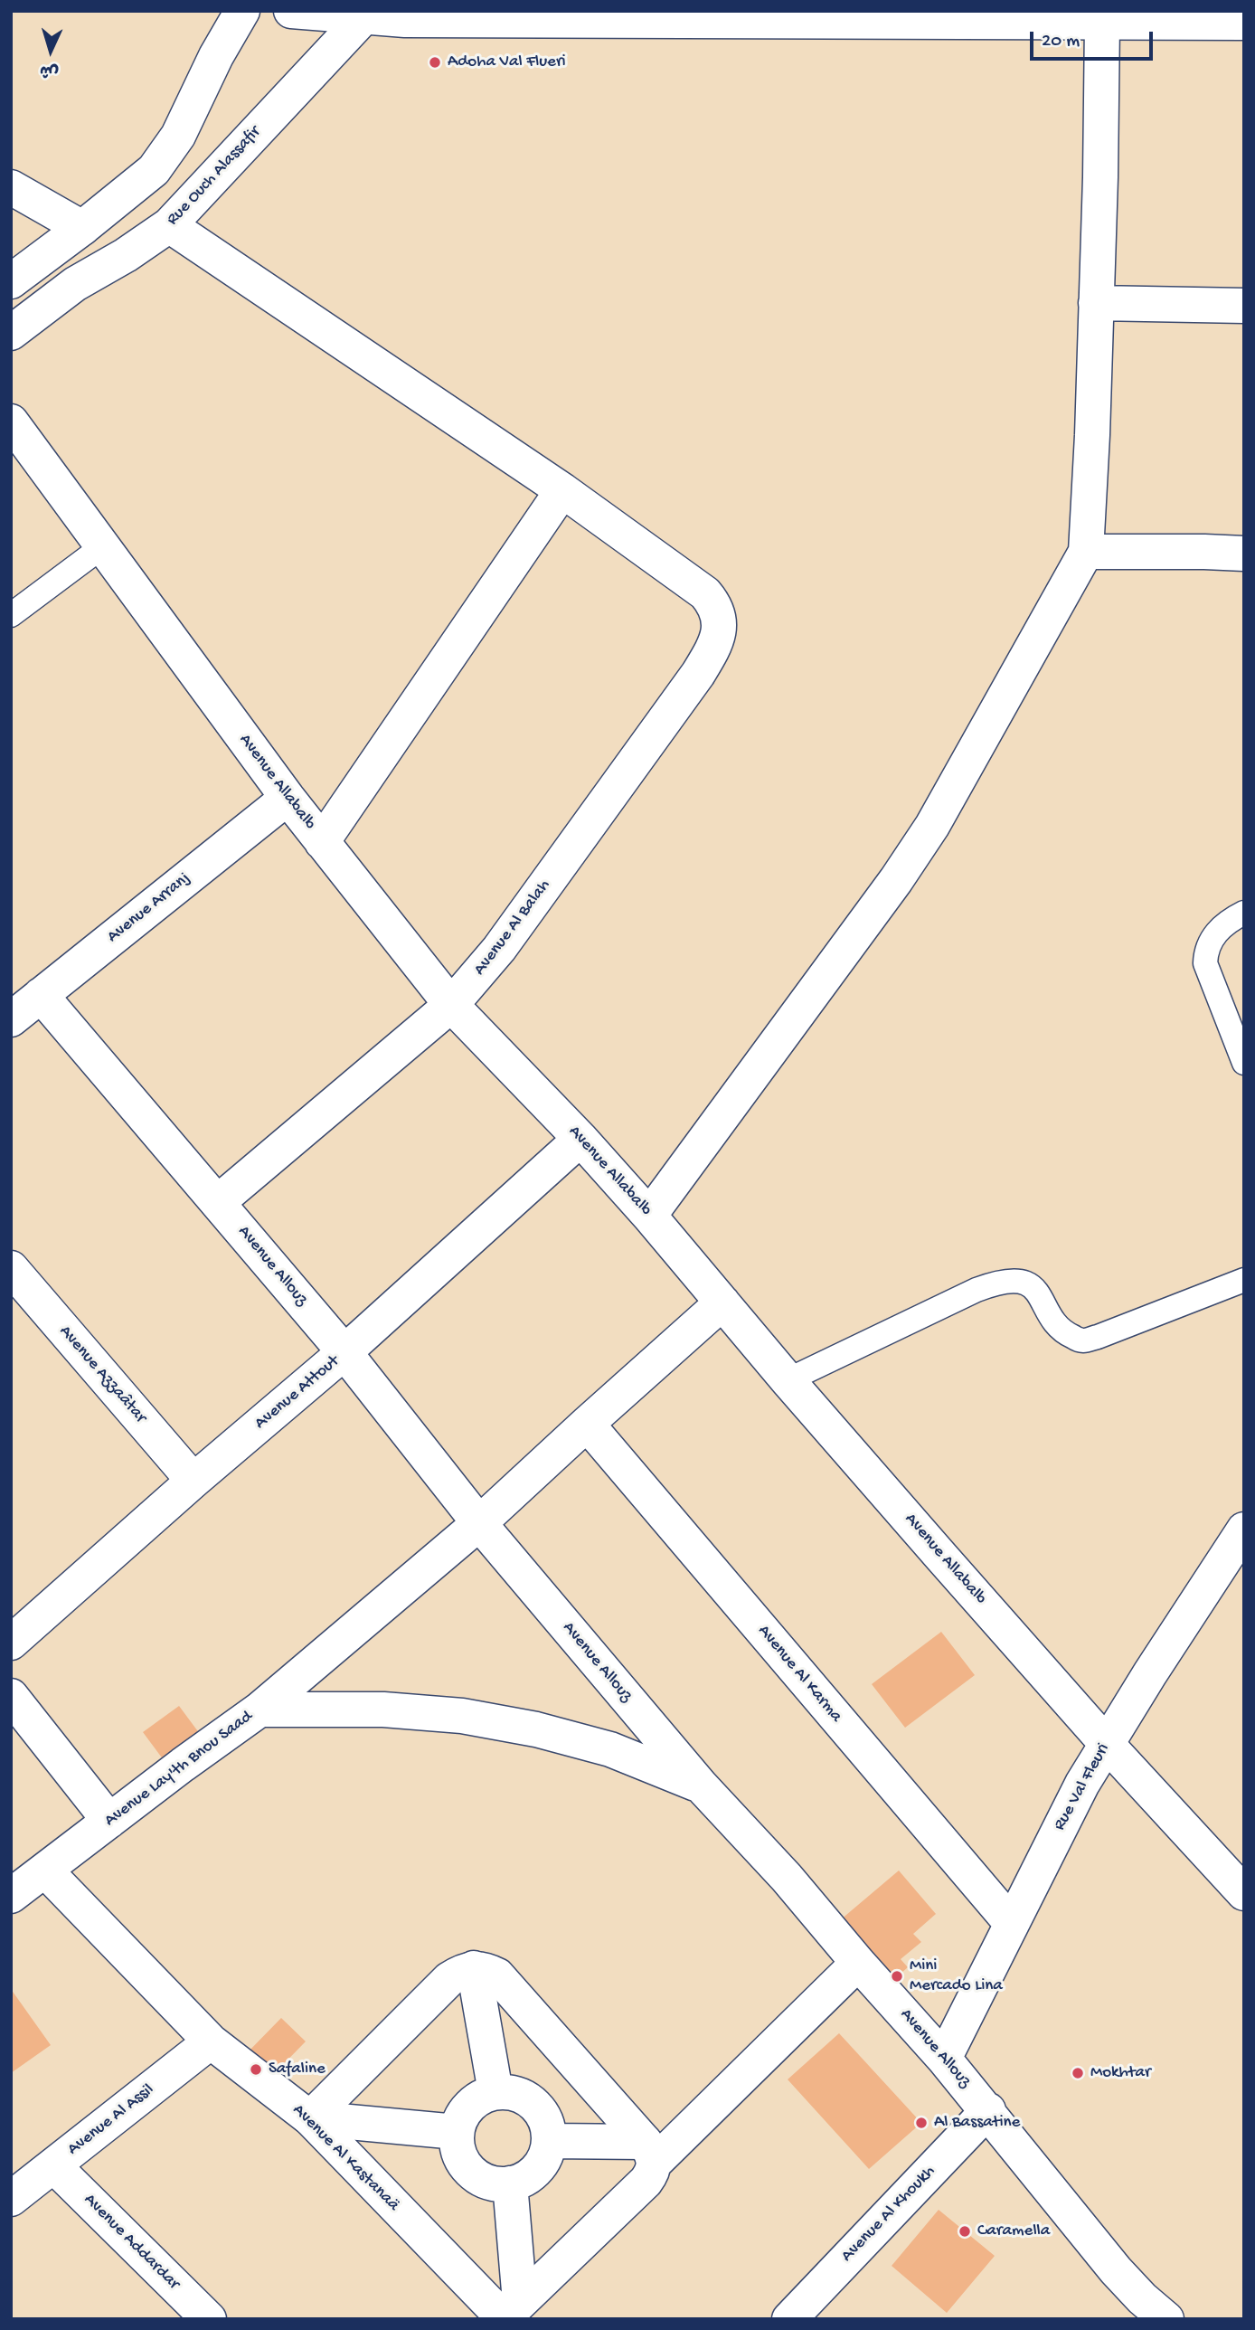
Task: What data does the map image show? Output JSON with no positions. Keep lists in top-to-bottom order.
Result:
{
  "streets": {
    "street": [
      "Rue Ouch Alassafir",
      "Avenue Allabalb",
      "Avenue Arranj",
      "Avenue Al Balah",
      "Avenue Allouz",
      "Avenue Azzaâtar",
      "Avenue Attout",
      "Avenue Al Karma",
      "Avenue Lay'th Bnou Saad",
      "Rue Val Fleuri",
      "Avenue Al Assil",
      "Avenue Al Kastanaä",
      "Avenue Al Khoukh",
      "Avenue Addardar"
    ]
  },
  "crossings": [
    ["Avenue Allabalb", "Avenue Arranj"],
    ["Avenue Allabalb", "Avenue Al Balah"],
    ["Avenue Allabalb", "Avenue Attout"],
    ["Avenue Allabalb", "Rue Val Fleuri"],
    ["Avenue Arranj", "Avenue Allouz"],
    ["Avenue Al Balah", "Avenue Allouz"],
    ["Avenue Allouz", "Avenue Attout"],
    ["Avenue Allouz", "Avenue Lay'th Bnou Saad"],
    ["Avenue Allouz", "Rue Val Fleuri"],
    ["Avenue Allouz", "Avenue Al Khoukh"],
    ["Avenue Azzaâtar", "Avenue Attout"],
    ["Avenue Al Karma", "Rue Val Fleuri"],
    ["Avenue Lay'th Bnou Saad", "Avenue Al Kastanaä"],
    ["Avenue Al Assil", "Avenue Al Kastanaä"],
    ["Avenue Al Assil", "Avenue Addardar"]
  ],
  "places": [
    "Adoha Val Flueri",
    "Mini Mercado Lina",
    "Safaline",
    "Mokhtar",
    "Al Bassatine",
    "Caramella"
  ],
  "scale_bar": "20 m",
  "north": "bottom"
}
